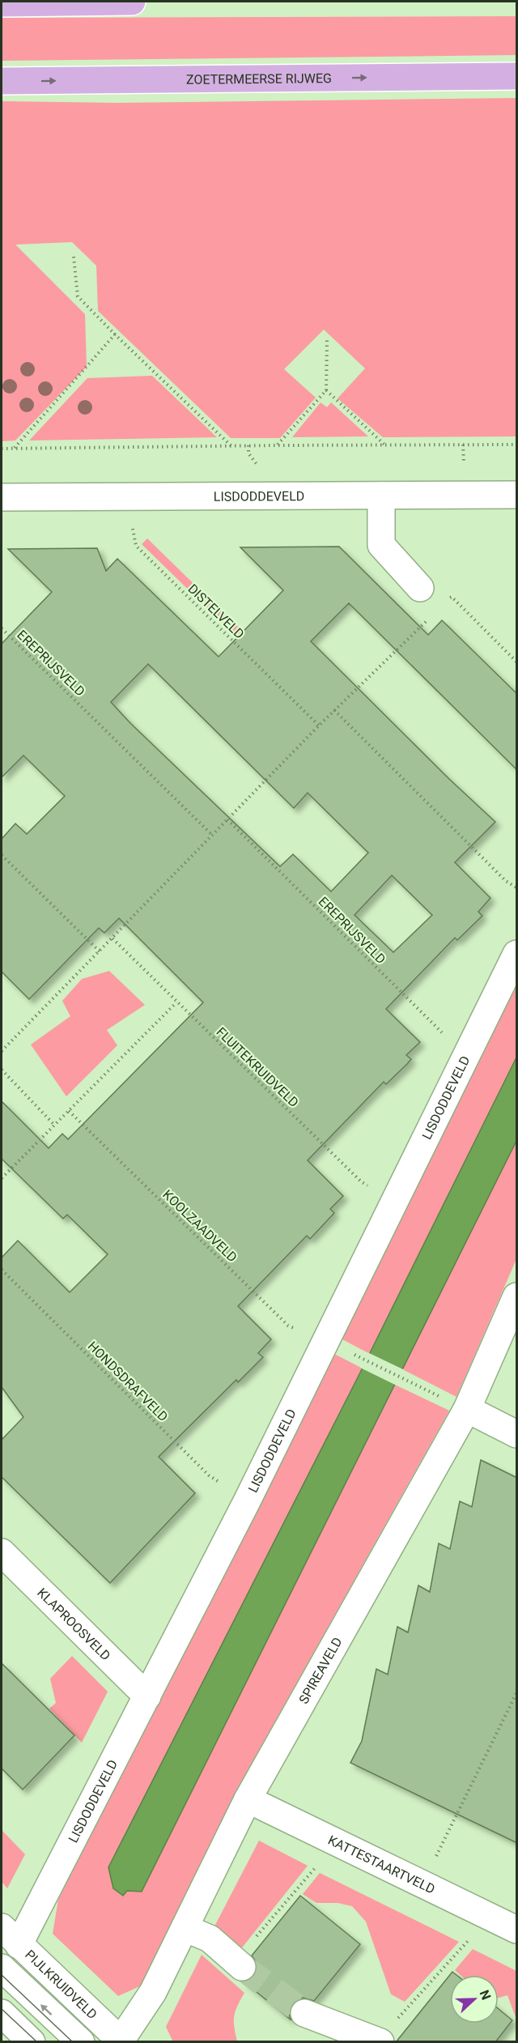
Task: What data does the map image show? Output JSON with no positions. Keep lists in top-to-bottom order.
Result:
{
  "streets": {
    "main road": ["ZOETERMEERSE RIJWEG"],
    "street": [
      "LISDODDEVELD",
      "KLAPROOSVELD",
      "SPIREAVELD",
      "KATTESTAARTVELD",
      "PIJLKRUIDVELD"
    ],
    "path": [
      "DISTELVELD",
      "EREPRIJSVELD",
      "FLUITEKRUIDVELD",
      "KOOLZAADVELD",
      "HONDSDRAFVELD"
    ]
  },
  "crossings": [
    ["LISDODDEVELD", "DISTELVELD"],
    ["LISDODDEVELD", "EREPRIJSVELD"],
    ["LISDODDEVELD", "FLUITEKRUIDVELD"],
    ["LISDODDEVELD", "KOOLZAADVELD"],
    ["LISDODDEVELD", "HONDSDRAFVELD"],
    ["LISDODDEVELD", "KLAPROOSVELD"],
    ["LISDODDEVELD", "PIJLKRUIDVELD"],
    ["SPIREAVELD", "KATTESTAARTVELD"],
    ["SPIREAVELD", "PIJLKRUIDVELD"]
  ],
  "one_way": ["ZOETERMEERSE RIJWEG"],
  "north": "right"
}
